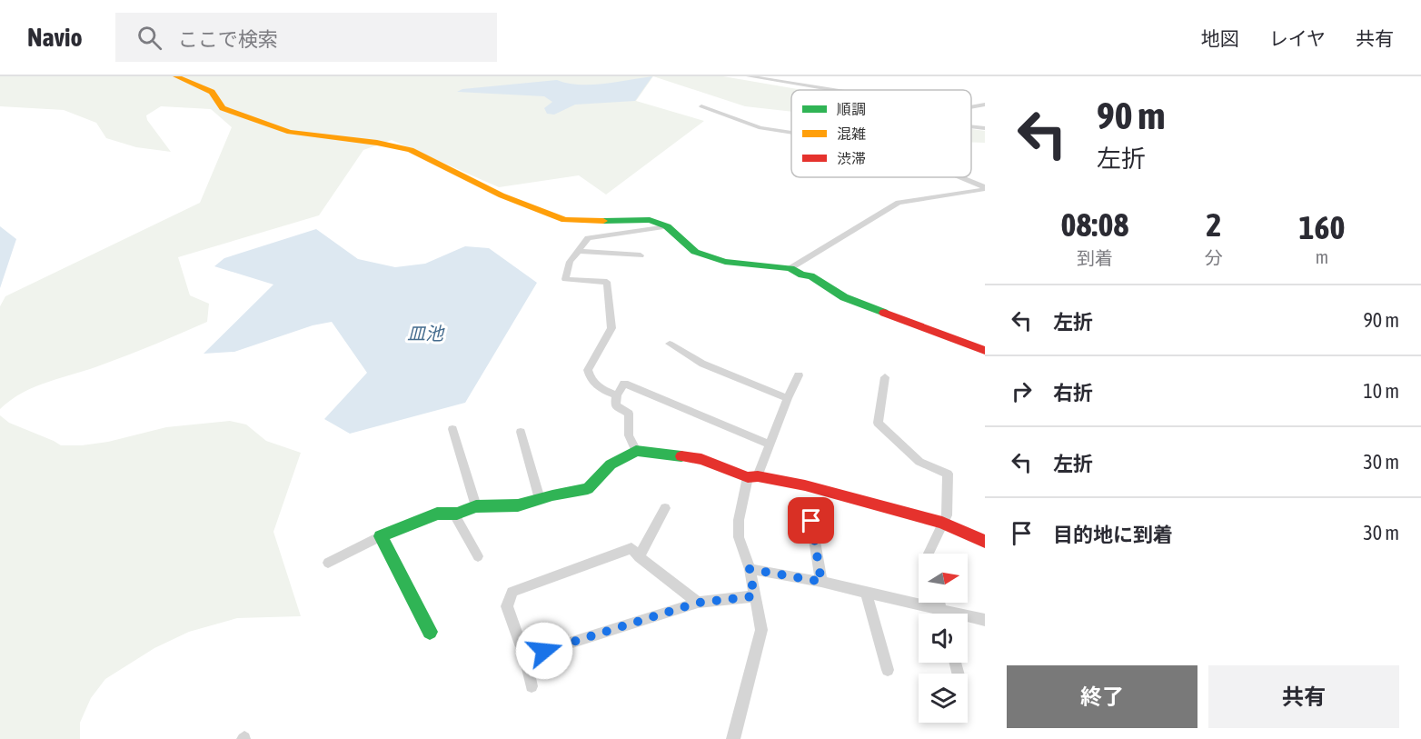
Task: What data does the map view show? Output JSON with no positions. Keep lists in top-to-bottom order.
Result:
{
  "water": ["皿池"],
  "legend": ["順調", "混雑", "渋滞"],
  "north": "right",
  "page": {
    "header": "Navio",
    "search": "ここで検索",
    "nav": ["地図", "レイヤ", "共有"],
    "turn": ["90 m", "左折"],
    "eta": [
      "08:08",
      "到着",
      "2",
      "分",
      "160",
      "m"
    ],
    "list": [
      {
        "name": "左折",
        "value": "90 m"
      },
      {
        "name": "右折",
        "value": "10 m"
      },
      {
        "name": "左折",
        "value": "30 m"
      },
      {
        "name": "目的地に到着",
        "value": "30 m"
      }
    ],
    "buttons": ["終了", "共有"]
  }
}
